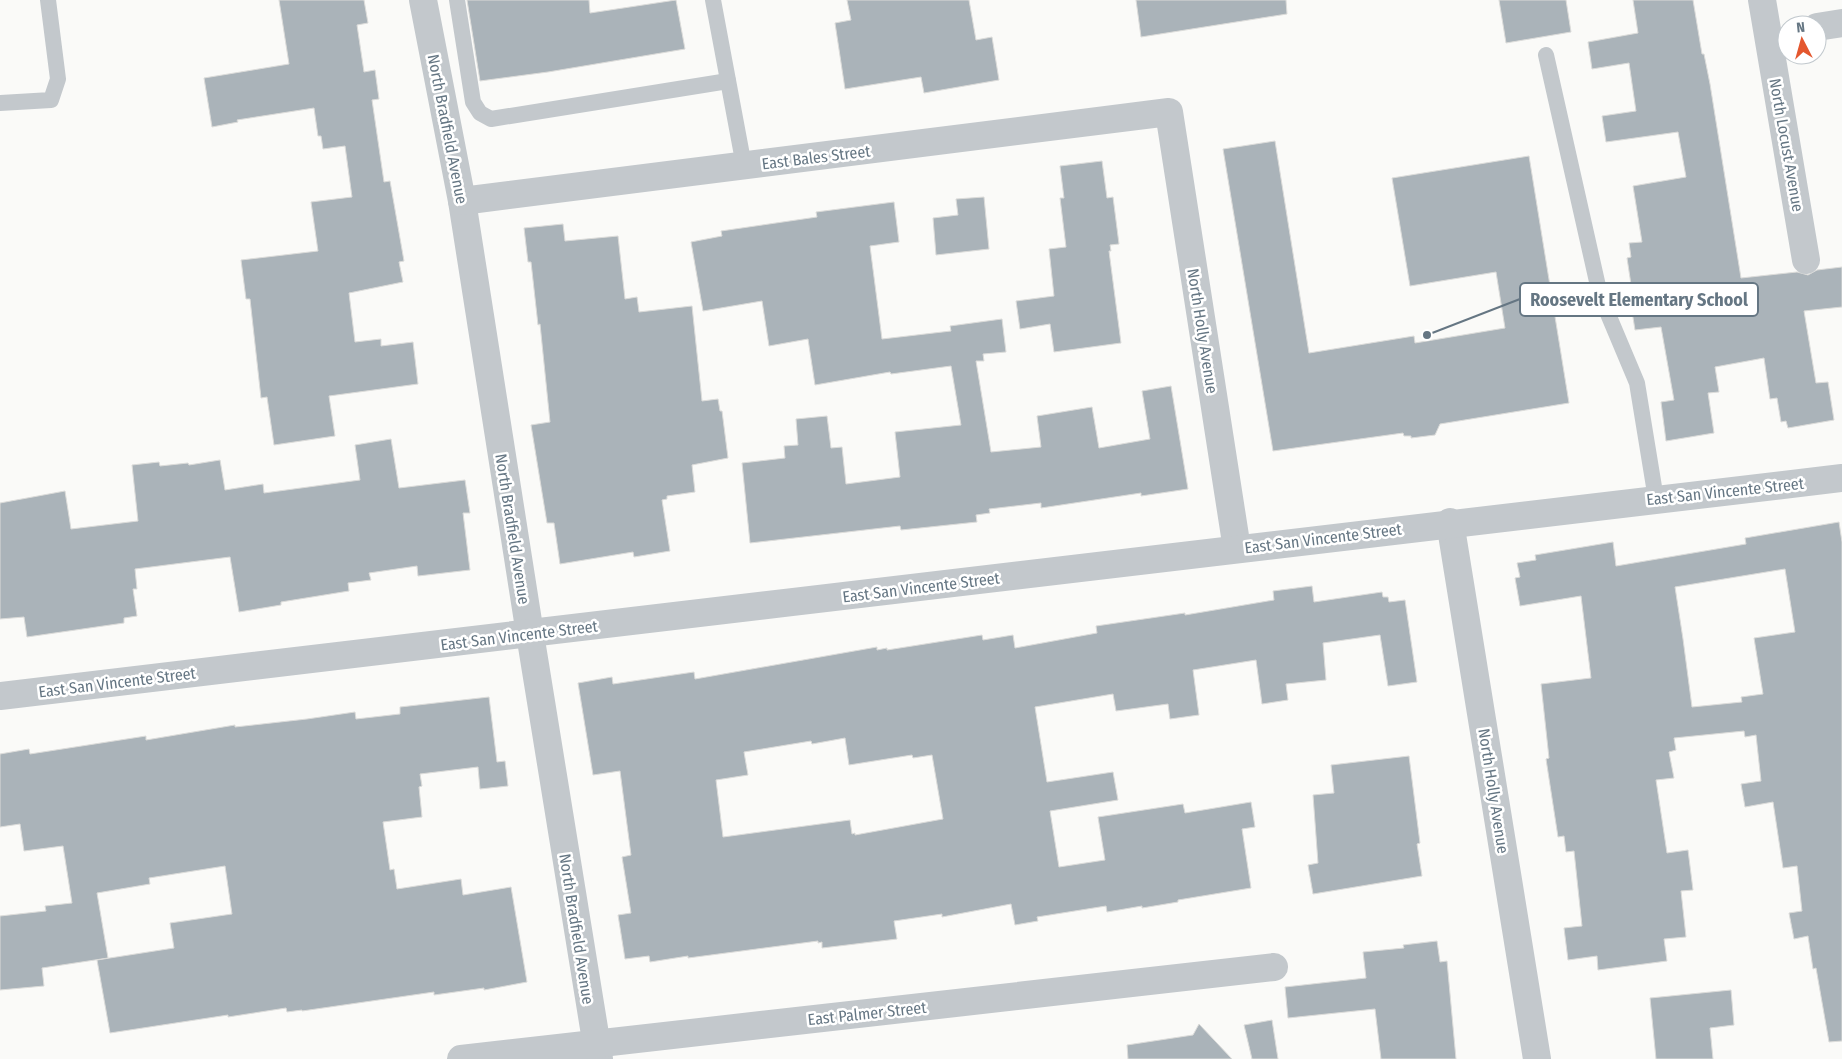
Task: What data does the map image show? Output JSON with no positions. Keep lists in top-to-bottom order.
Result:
{
  "streets": {
    "street": [
      "North Bradfield Avenue",
      "North Locust Avenue",
      "East Bales Street",
      "North Holly Avenue",
      "East San Vincente Street",
      "East Palmer Street"
    ]
  },
  "crossings": [
    ["North Bradfield Avenue", "East Bales Street"],
    ["North Bradfield Avenue", "East San Vincente Street"],
    ["North Bradfield Avenue", "East Palmer Street"],
    ["East Bales Street", "North Holly Avenue"],
    ["North Holly Avenue", "East San Vincente Street"]
  ],
  "places": ["Roosevelt Elementary School"],
  "north": "top"
}
